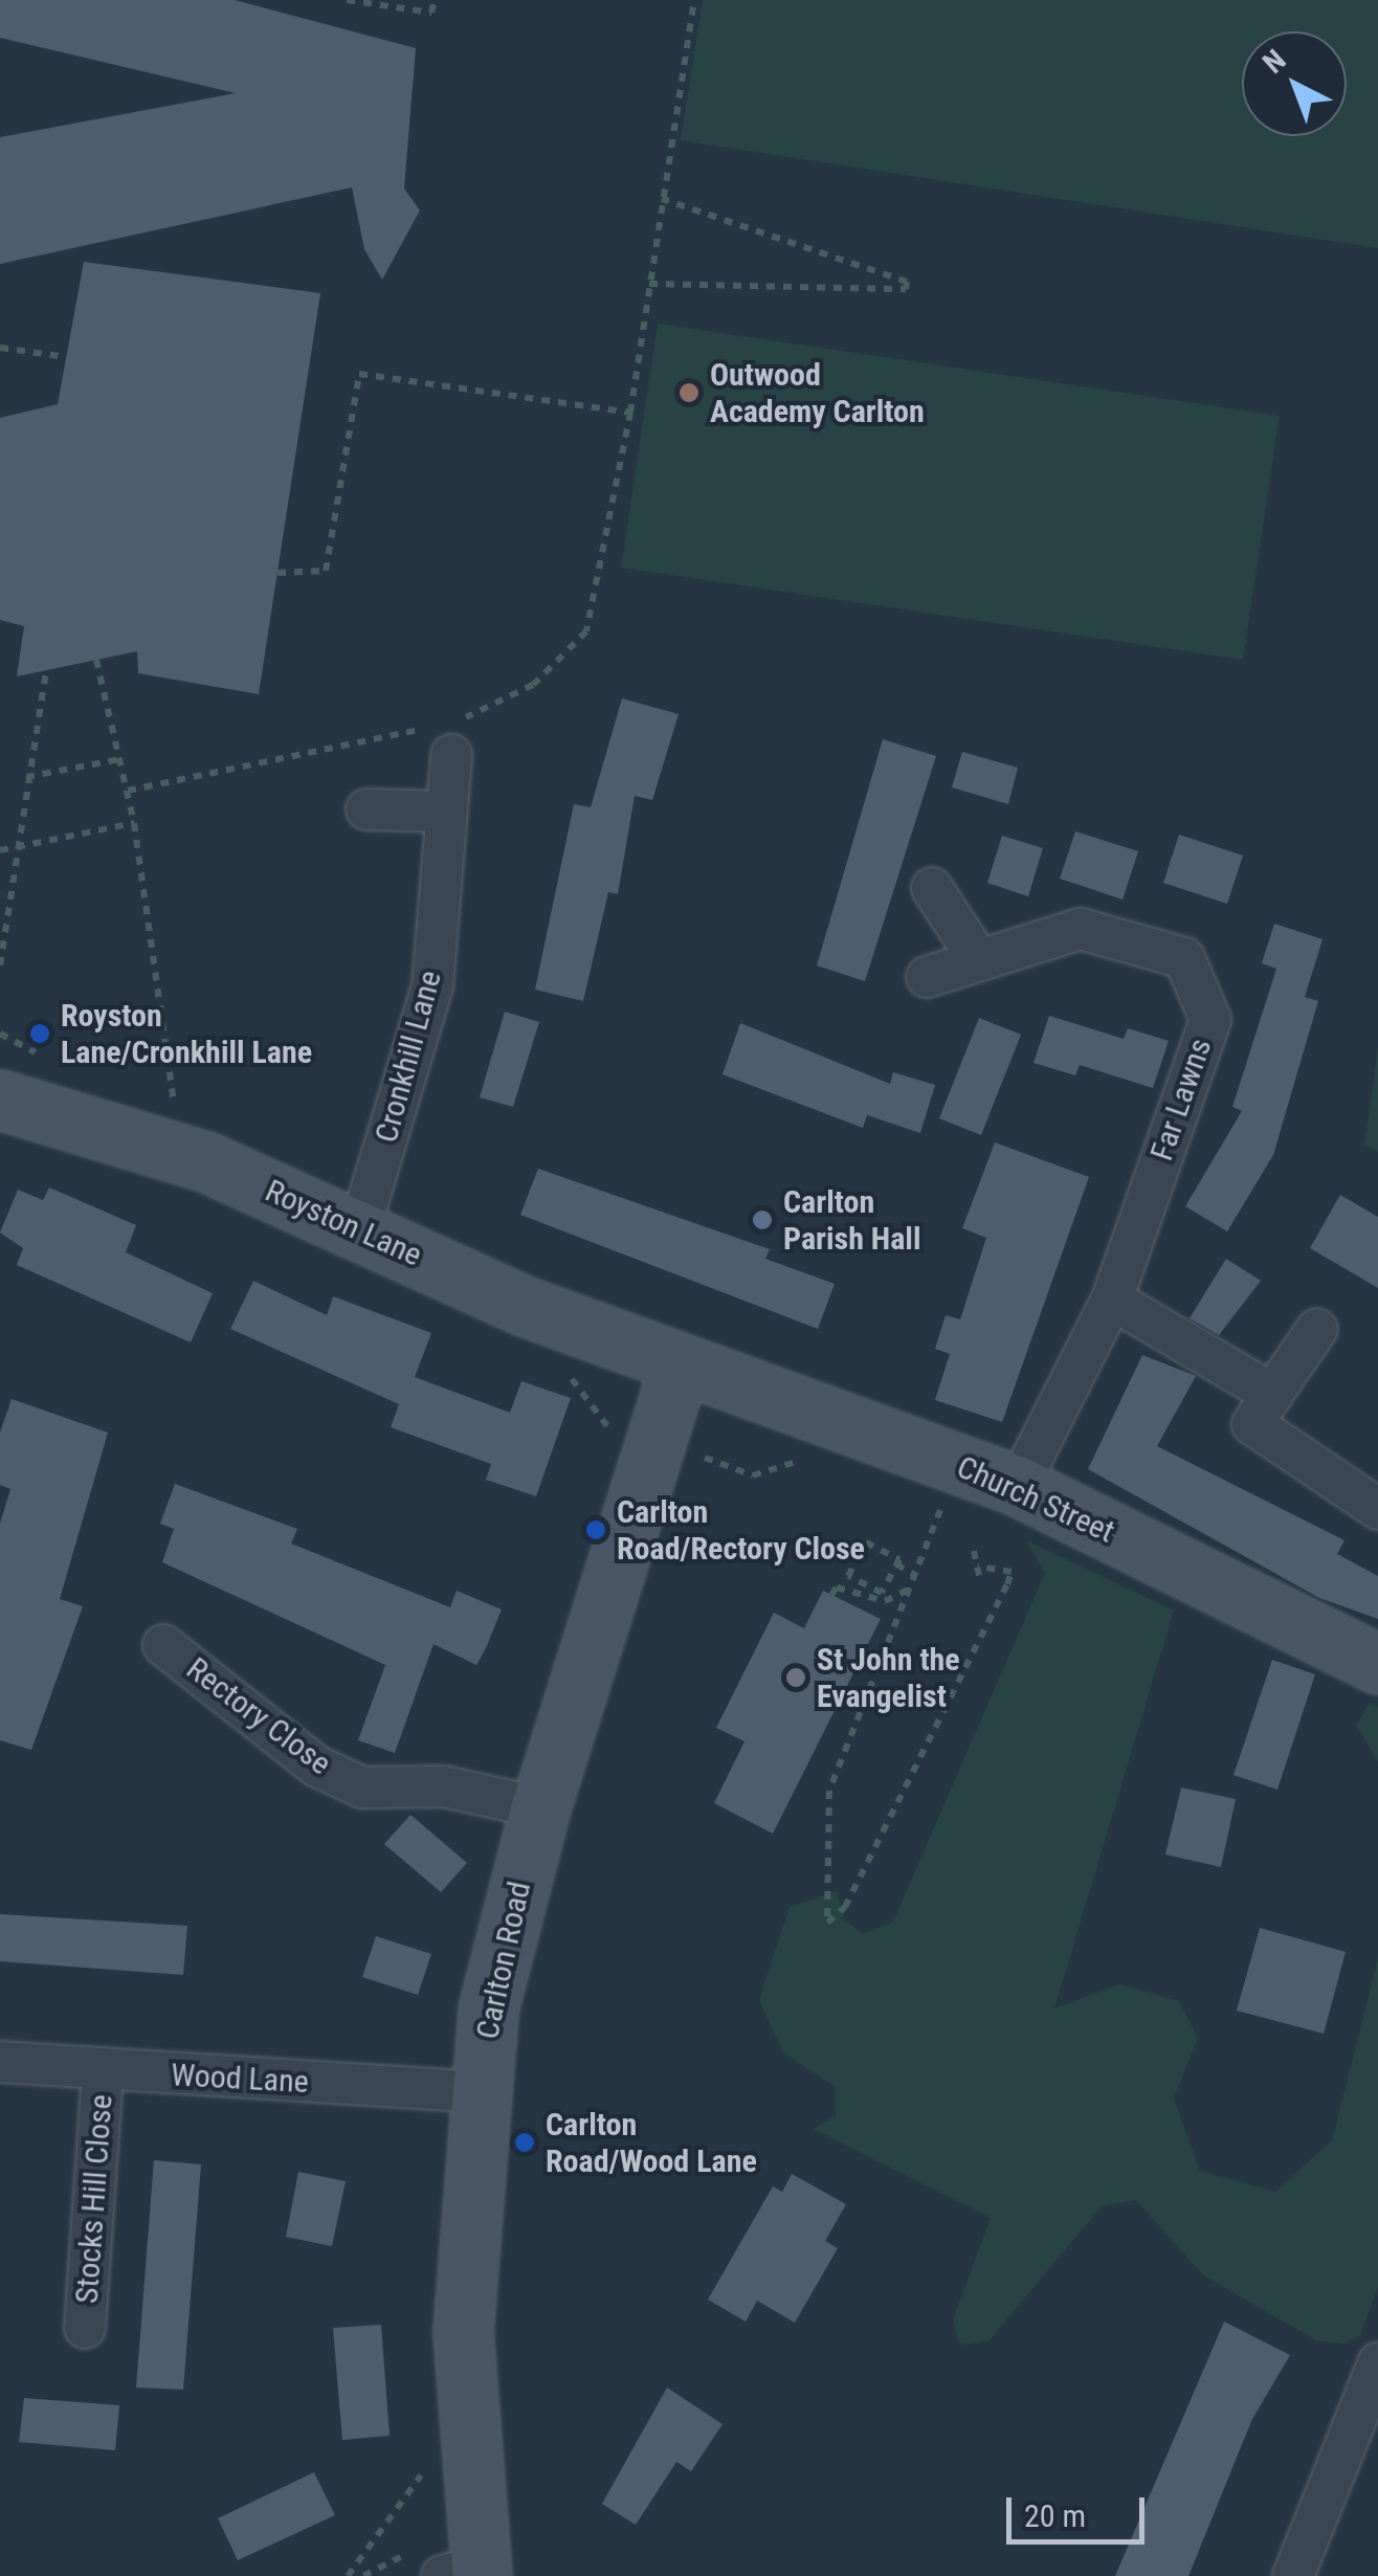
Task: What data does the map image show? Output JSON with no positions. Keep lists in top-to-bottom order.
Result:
{
  "streets": {
    "main road": ["Royston Lane", "Church Street", "Carlton Road"],
    "street": [
      "Cronkhill Lane",
      "Far Lawns",
      "Rectory Close",
      "Wood Lane",
      "Stocks Hill Close"
    ]
  },
  "crossings": [
    ["Cronkhill Lane", "Royston Lane"],
    ["Far Lawns", "Church Street"],
    ["Royston Lane", "Church Street"],
    ["Royston Lane", "Carlton Road"],
    ["Church Street", "Carlton Road"],
    ["Rectory Close", "Carlton Road"],
    ["Carlton Road", "Wood Lane"],
    ["Wood Lane", "Stocks Hill Close"]
  ],
  "places": [
    "Outwood Academy Carlton",
    "Royston Lane/Cronkhill Lane",
    "Carlton Parish Hall",
    "Carlton Road/Rectory Close",
    "St John the Evangelist",
    "Carlton Road/Wood Lane"
  ],
  "scale_bar": "20 m",
  "north": "top left"
}
